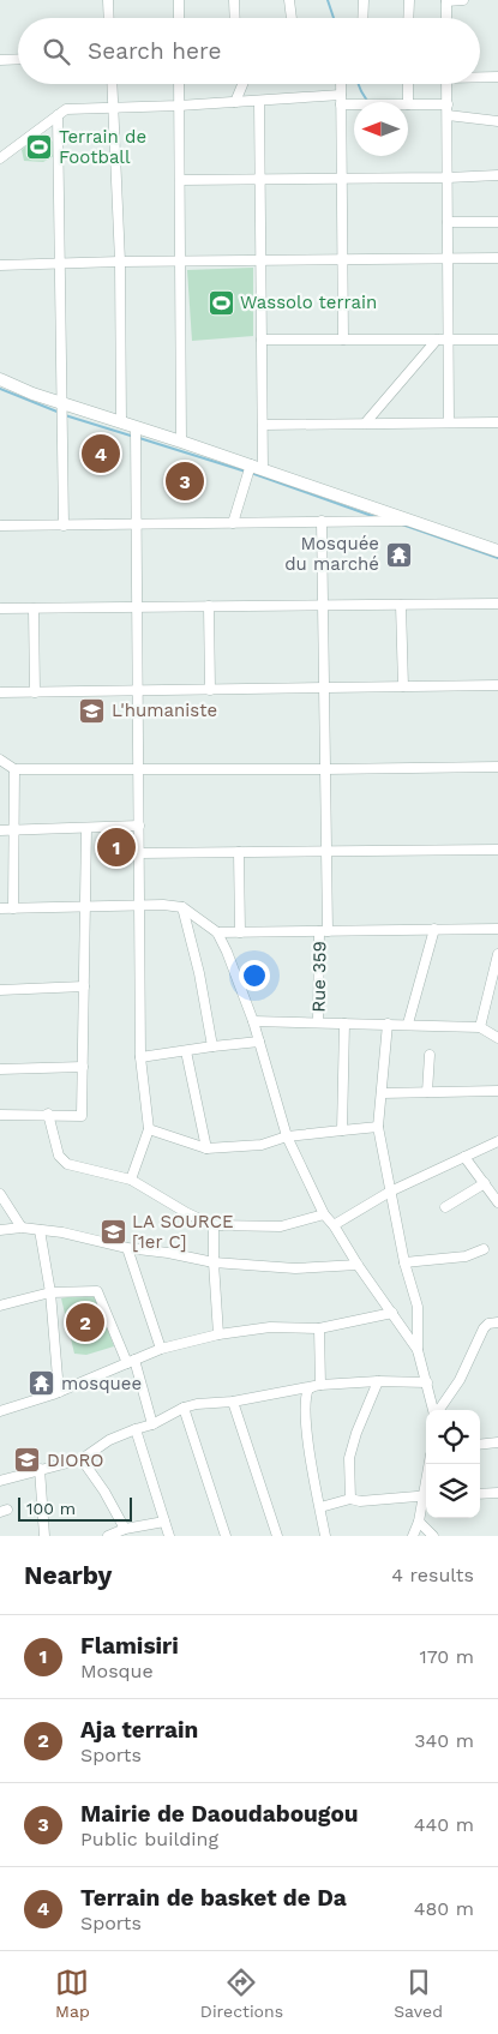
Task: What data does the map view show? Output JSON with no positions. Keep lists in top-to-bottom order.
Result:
{
  "streets": {
    "street": ["Rue 359"]
  },
  "places": {
    "sports": ["Terrain de Football", "Wassolo terrain"],
    "temple": ["Mosquée du marché", "mosquee"],
    "school or university": ["L'humaniste", "LA SOURCE [1er C]", "DIORO"]
  },
  "scale_bar": "100 m",
  "north": "left",
  "page": {
    "search": "Search here",
    "pins": [
      "4",
      "3",
      "1",
      "2"
    ],
    "scale": "100 m",
    "heading": ["Nearby", "4 results"],
    "list": [
      {
        "mark": "1",
        "name": "Flamisiri",
        "note": "Mosque",
        "value": "170 m"
      },
      {
        "mark": "2",
        "name": "Aja terrain",
        "note": "Sports",
        "value": "340 m"
      },
      {
        "mark": "3",
        "name": "Mairie de Daoudabougou",
        "note": "Public building",
        "value": "440 m"
      },
      {
        "mark": "4",
        "name": "Terrain de basket de Da",
        "note": "Sports",
        "value": "480 m"
      }
    ],
    "nav": ["Map", "Directions", "Saved"]
  }
}
